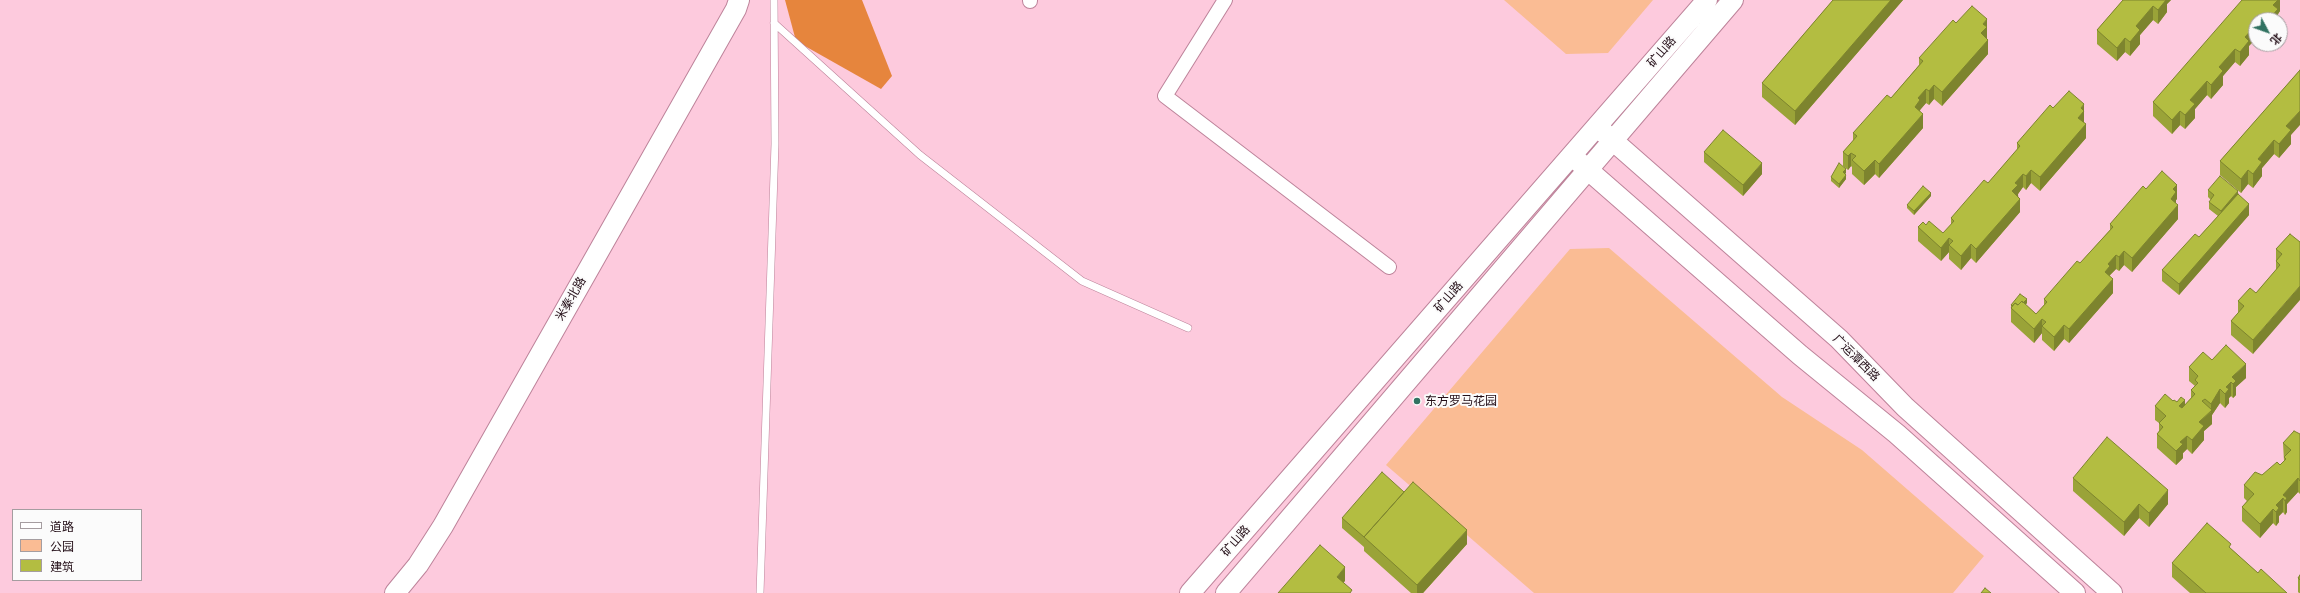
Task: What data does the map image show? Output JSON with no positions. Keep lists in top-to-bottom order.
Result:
{
  "streets": {
    "street": ["矿山路", "米秦北路", "广运潭西路"]
  },
  "crossings": [
    ["矿山路", "广运潭西路"]
  ],
  "places": ["东方罗马花园"],
  "legend": ["道路", "公园", "建筑"],
  "north": "bottom right"
}
